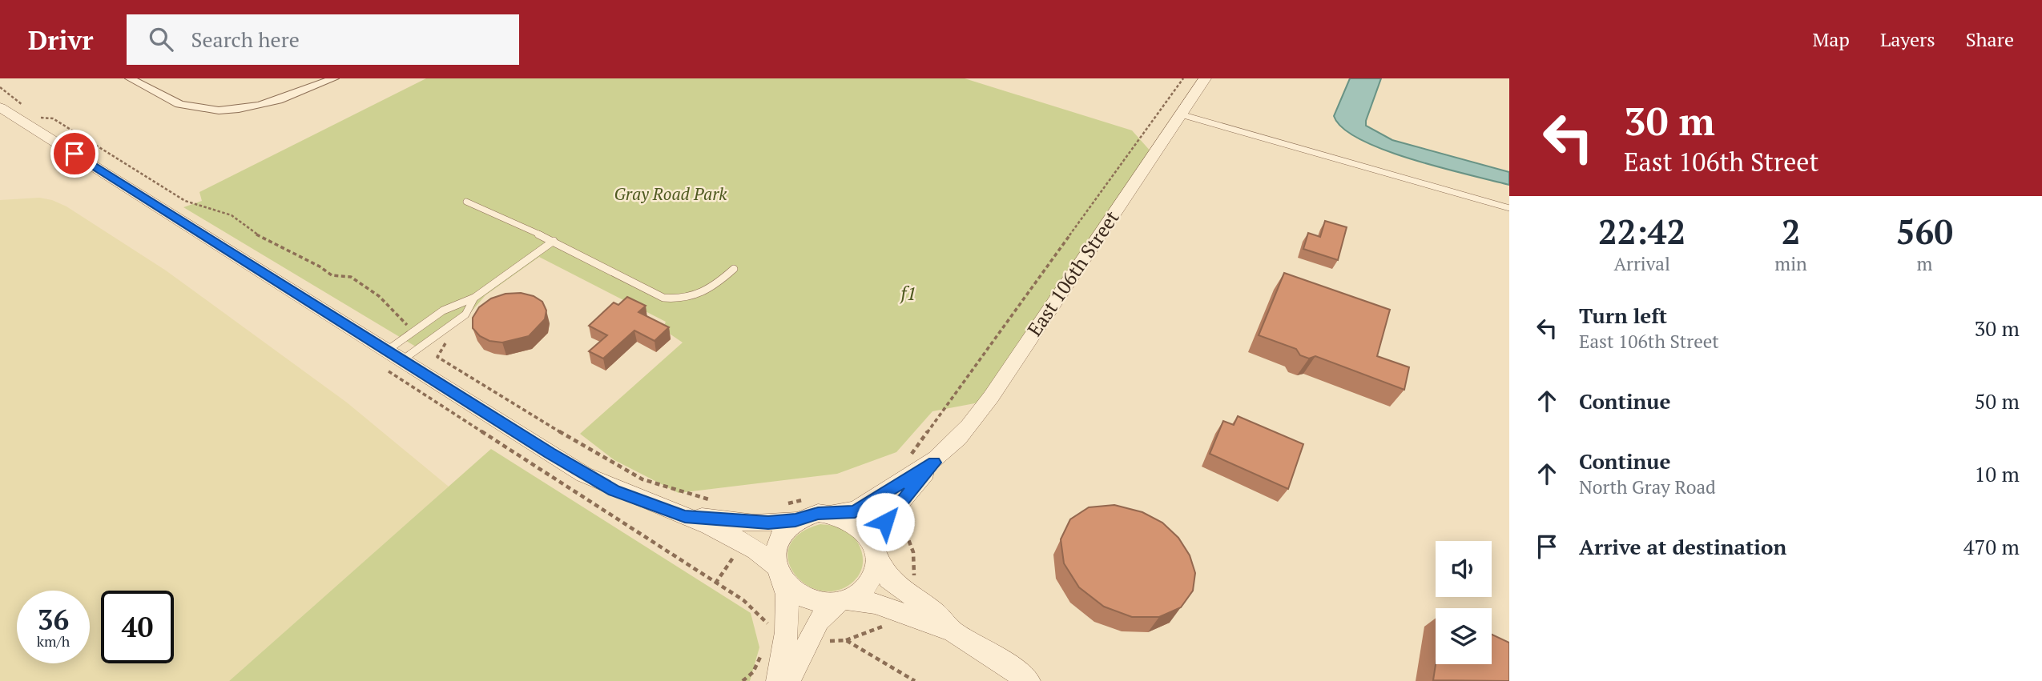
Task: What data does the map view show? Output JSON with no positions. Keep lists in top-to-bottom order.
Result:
{
  "streets": {
    "street": ["East 106th Street"]
  },
  "parks": ["Gray Road Park", "f1"],
  "page": {
    "header": "Drivr",
    "search": "Search here",
    "nav": ["Map", "Layers", "Share"],
    "turn": ["30 m", "East 106th Street"],
    "eta": [
      "22:42",
      "Arrival",
      "2",
      "min",
      "560",
      "m"
    ],
    "list": [
      {
        "name": "Turn left",
        "note": "East 106th Street",
        "value": "30 m"
      },
      {
        "name": "Continue",
        "value": "50 m"
      },
      {
        "name": "Continue",
        "note": "North Gray Road",
        "value": "10 m"
      },
      {
        "name": "Arrive at destination",
        "value": "470 m"
      }
    ],
    "speed": "36 km/h",
    "limit": "40"
  }
}
